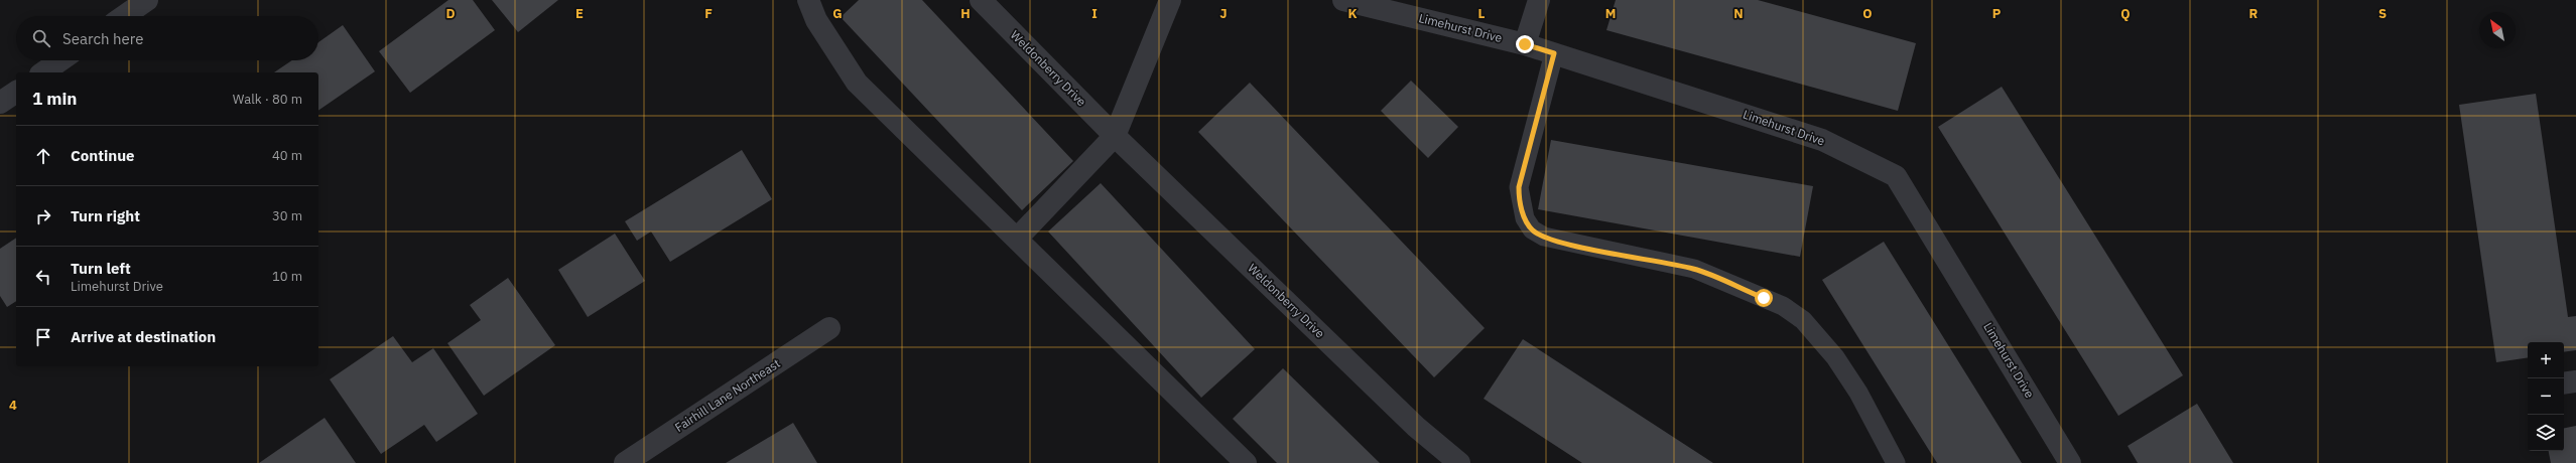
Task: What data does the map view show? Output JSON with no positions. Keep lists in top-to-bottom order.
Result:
{
  "streets": {
    "street": ["Limehurst Drive", "Weldonberry Drive", "Fairhill Lane Northeast"]
  },
  "north": "top left",
  "page": {
    "search": "Search here",
    "heading": ["1 min", "Walk · 80 m"],
    "list": [
      ["Continue", "40 m"],
      ["Turn right", "30 m"],
      ["Turn left", "Limehurst Drive", "10 m"],
      "Arrive at destination"
    ],
    "map_buttons": ["+", "−"]
  },
  "grid": {
    "columns": [
      "D",
      "E",
      "F",
      "G",
      "H",
      "I",
      "J",
      "K",
      "L",
      "M",
      "N",
      "O",
      "P",
      "Q",
      "R",
      "S"
    ],
    "rows": ["4"]
  }
}
